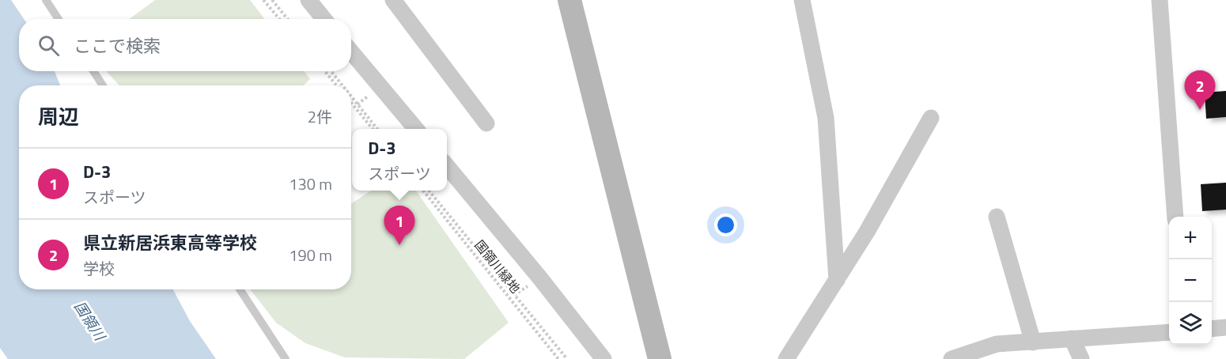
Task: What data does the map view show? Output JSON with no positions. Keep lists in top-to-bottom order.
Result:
{
  "streets": {
    "path": ["国領川緑地"]
  },
  "water": ["国領川"],
  "page": {
    "search": "ここで検索",
    "pins": ["2", "1"],
    "heading": ["周辺", "2件"],
    "popup": ["D-3", "スポーツ"],
    "list": [
      {
        "mark": "1",
        "name": "D-3",
        "note": "スポーツ",
        "value": "130 m"
      },
      {
        "mark": "2",
        "name": "県立新居浜東高等学校",
        "note": "学校",
        "value": "190 m"
      }
    ],
    "map_buttons": ["+", "−"]
  }
}
